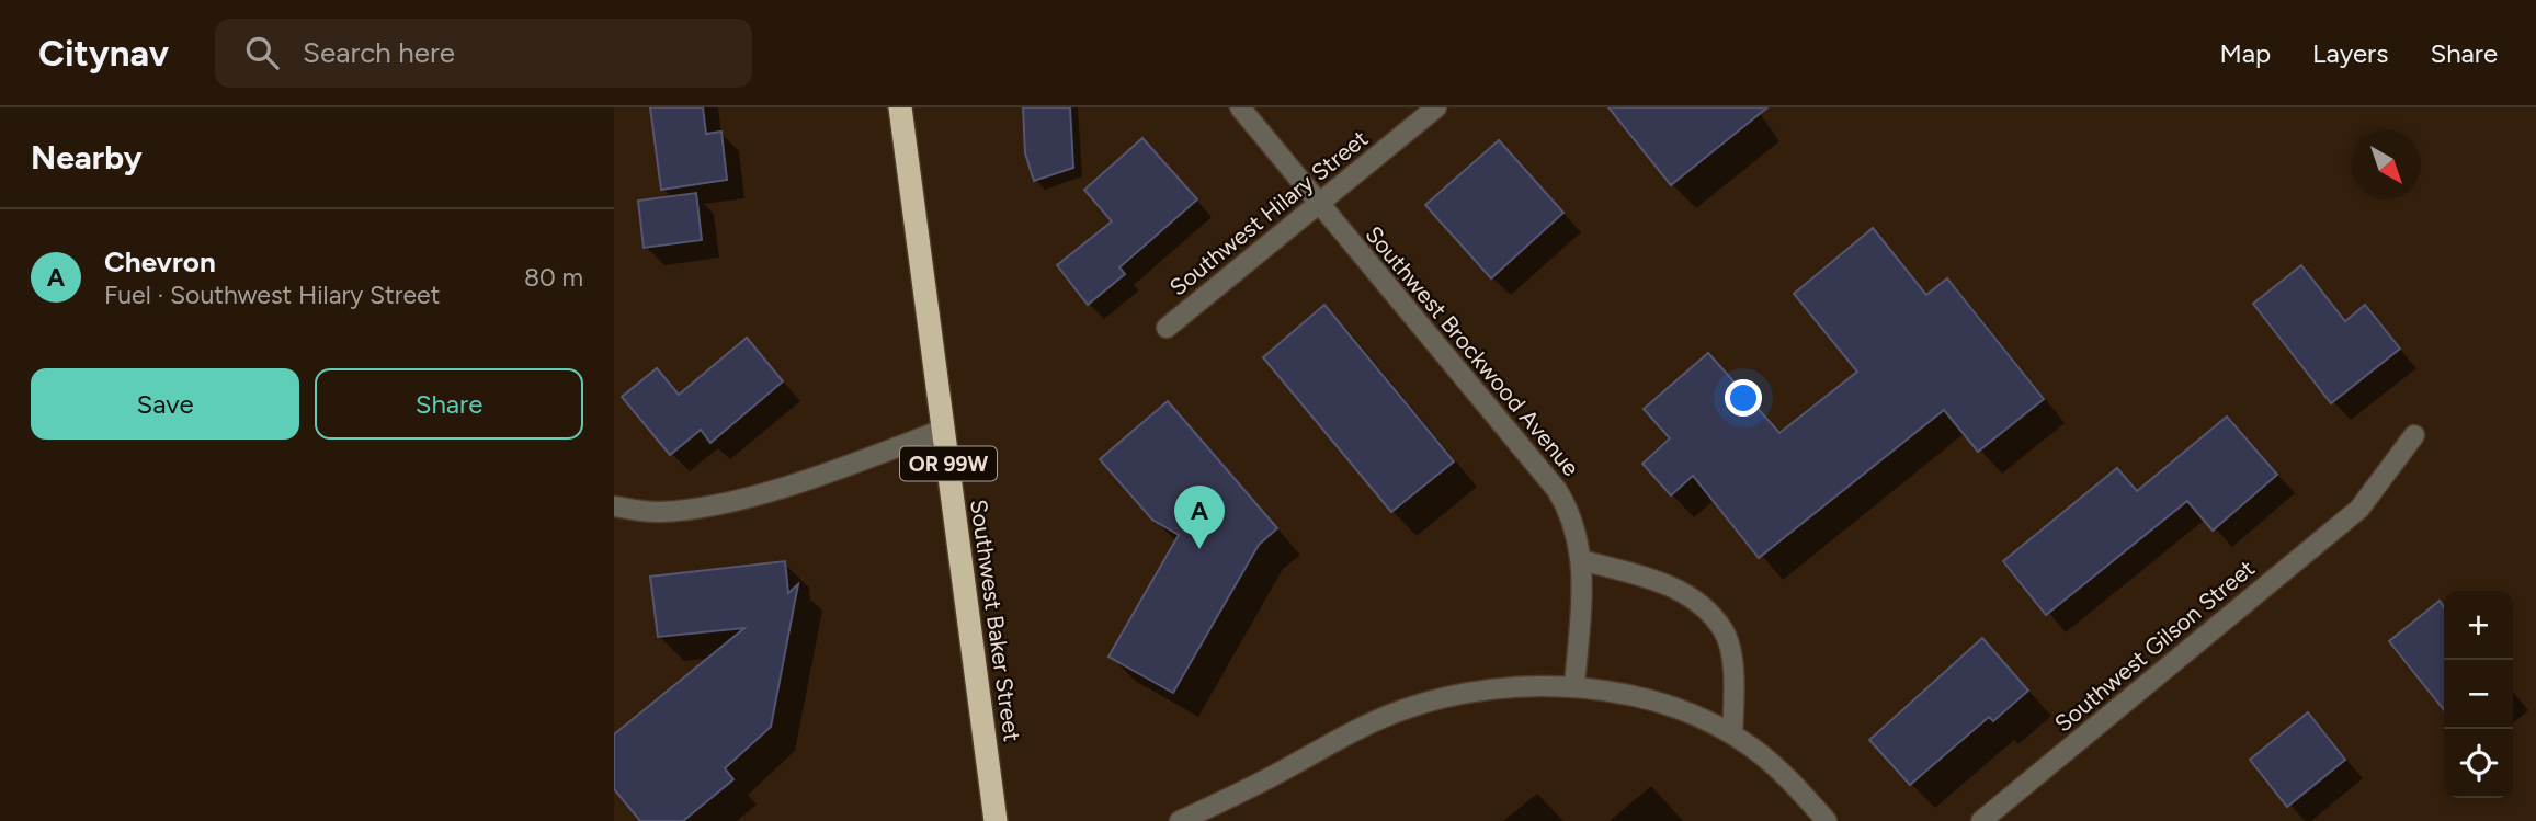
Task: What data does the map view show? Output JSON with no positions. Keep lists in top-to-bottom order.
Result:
{
  "streets": {
    "highway": ["OR 99W", "Southwest Baker Street"],
    "street": ["Southwest Hilary Street", "Southwest Brockwood Avenue", "Southwest Gilson Street"]
  },
  "crossings": [
    ["Southwest Hilary Street", "Southwest Brockwood Avenue"]
  ],
  "north": "bottom right",
  "page": {
    "header": "Citynav",
    "search": "Search here",
    "nav": ["Map", "Layers", "Share"],
    "heading": "Nearby",
    "list": [
      {
        "mark": "A",
        "name": "Chevron",
        "note": "Fuel · Southwest Hilary Street",
        "value": "80 m"
      }
    ],
    "buttons": ["Save", "Share"],
    "pins": "A",
    "map_buttons": ["+", "−"]
  }
}
